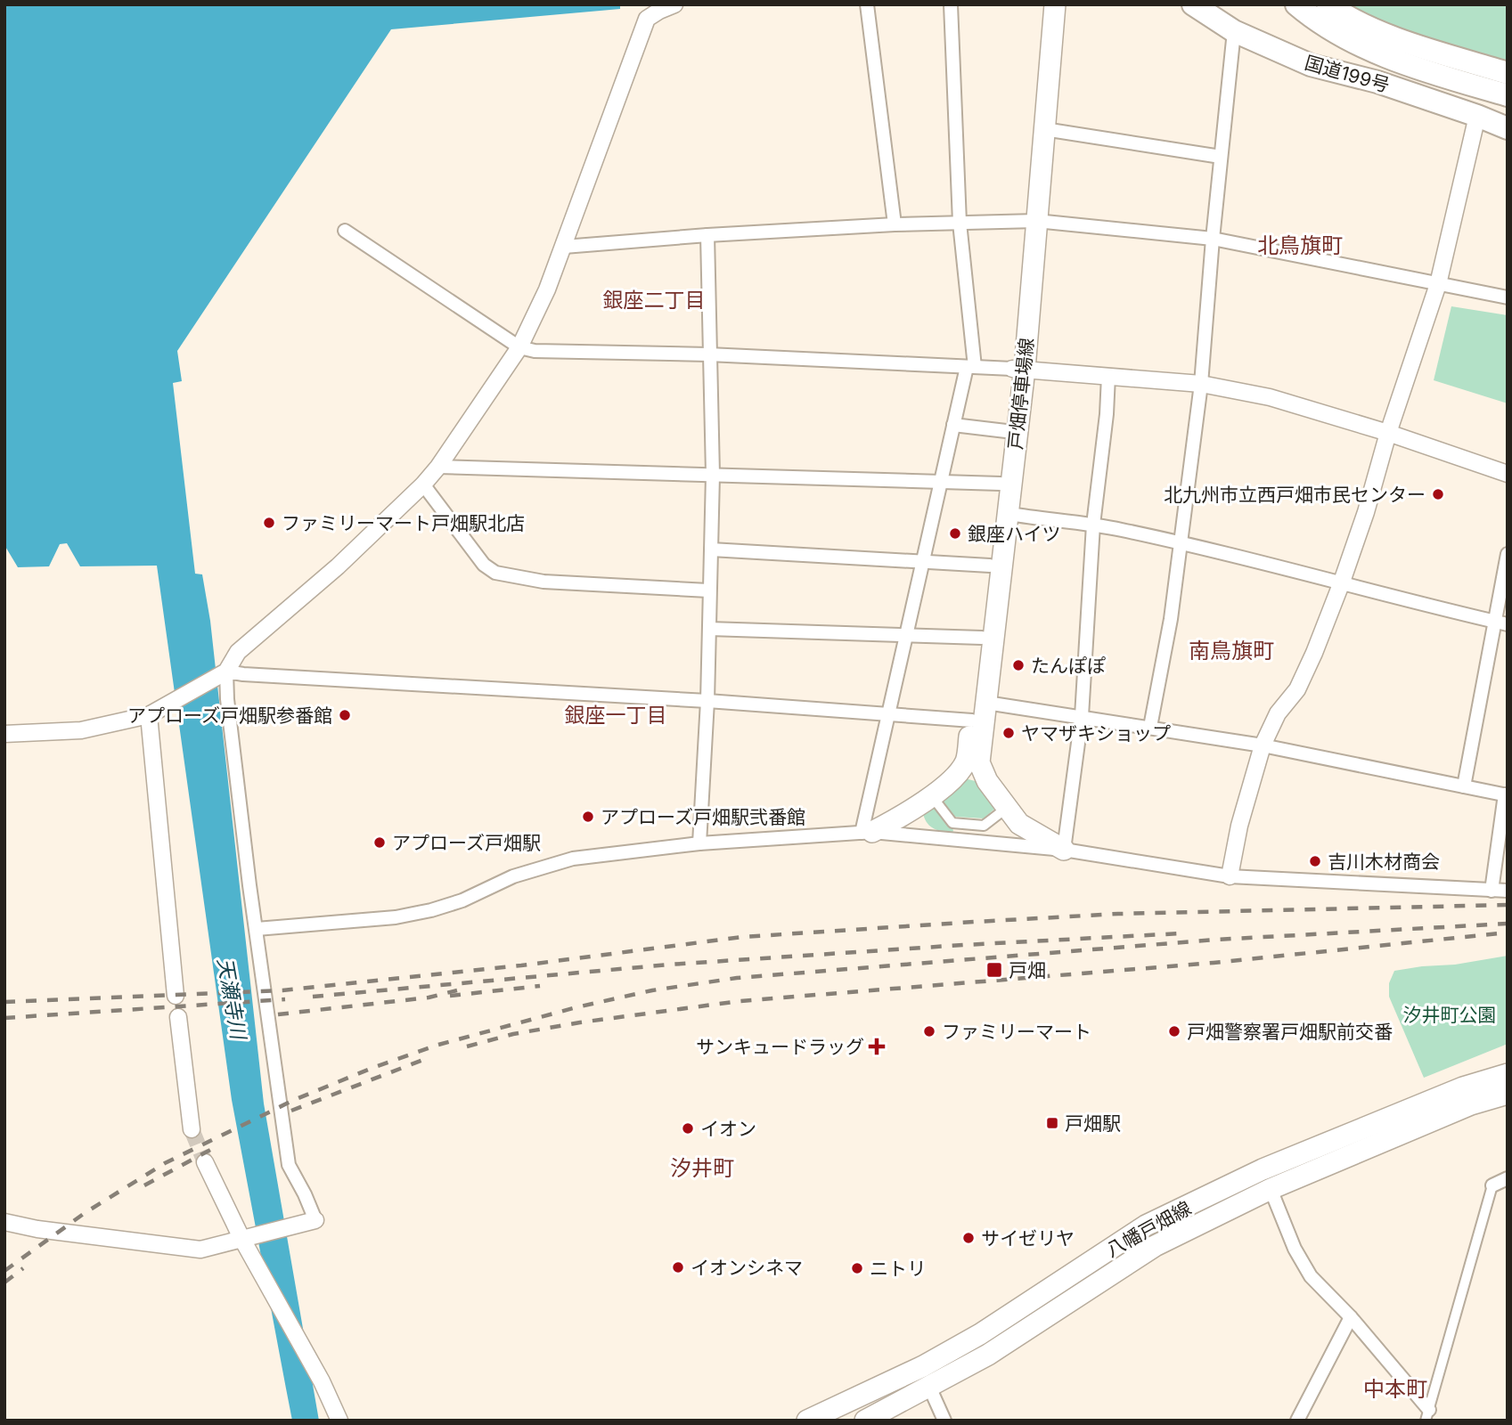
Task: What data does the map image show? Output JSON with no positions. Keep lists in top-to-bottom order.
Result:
{
  "streets": {
    "highway": ["国道199号"],
    "main road": ["戸畑停車場線", "八幡戸畑線"]
  },
  "districts": [
    "北鳥旗町",
    "銀座二丁目",
    "南鳥旗町",
    "銀座一丁目",
    "汐井町",
    "中本町"
  ],
  "water": ["天瀬寺川"],
  "parks": ["汐井町公園"],
  "places": {
    "other": [
      "北九州市立西戸畑市民センター",
      "ファミリーマート戸畑駅北店",
      "銀座ハイツ",
      "たんぽぽ",
      "アプローズ戸畑駅参番館",
      "ヤマザキショップ",
      "アプローズ戸畑駅弐番館",
      "アプローズ戸畑駅",
      "吉川木材商会",
      "ファミリーマート",
      "戸畑警察署戸畑駅前交番",
      "イオン",
      "サイゼリヤ",
      "イオンシネマ",
      "ニトリ"
    ],
    "transit": ["戸畑", "戸畑駅"],
    "health": ["サンキュードラッグ"]
  }
}
